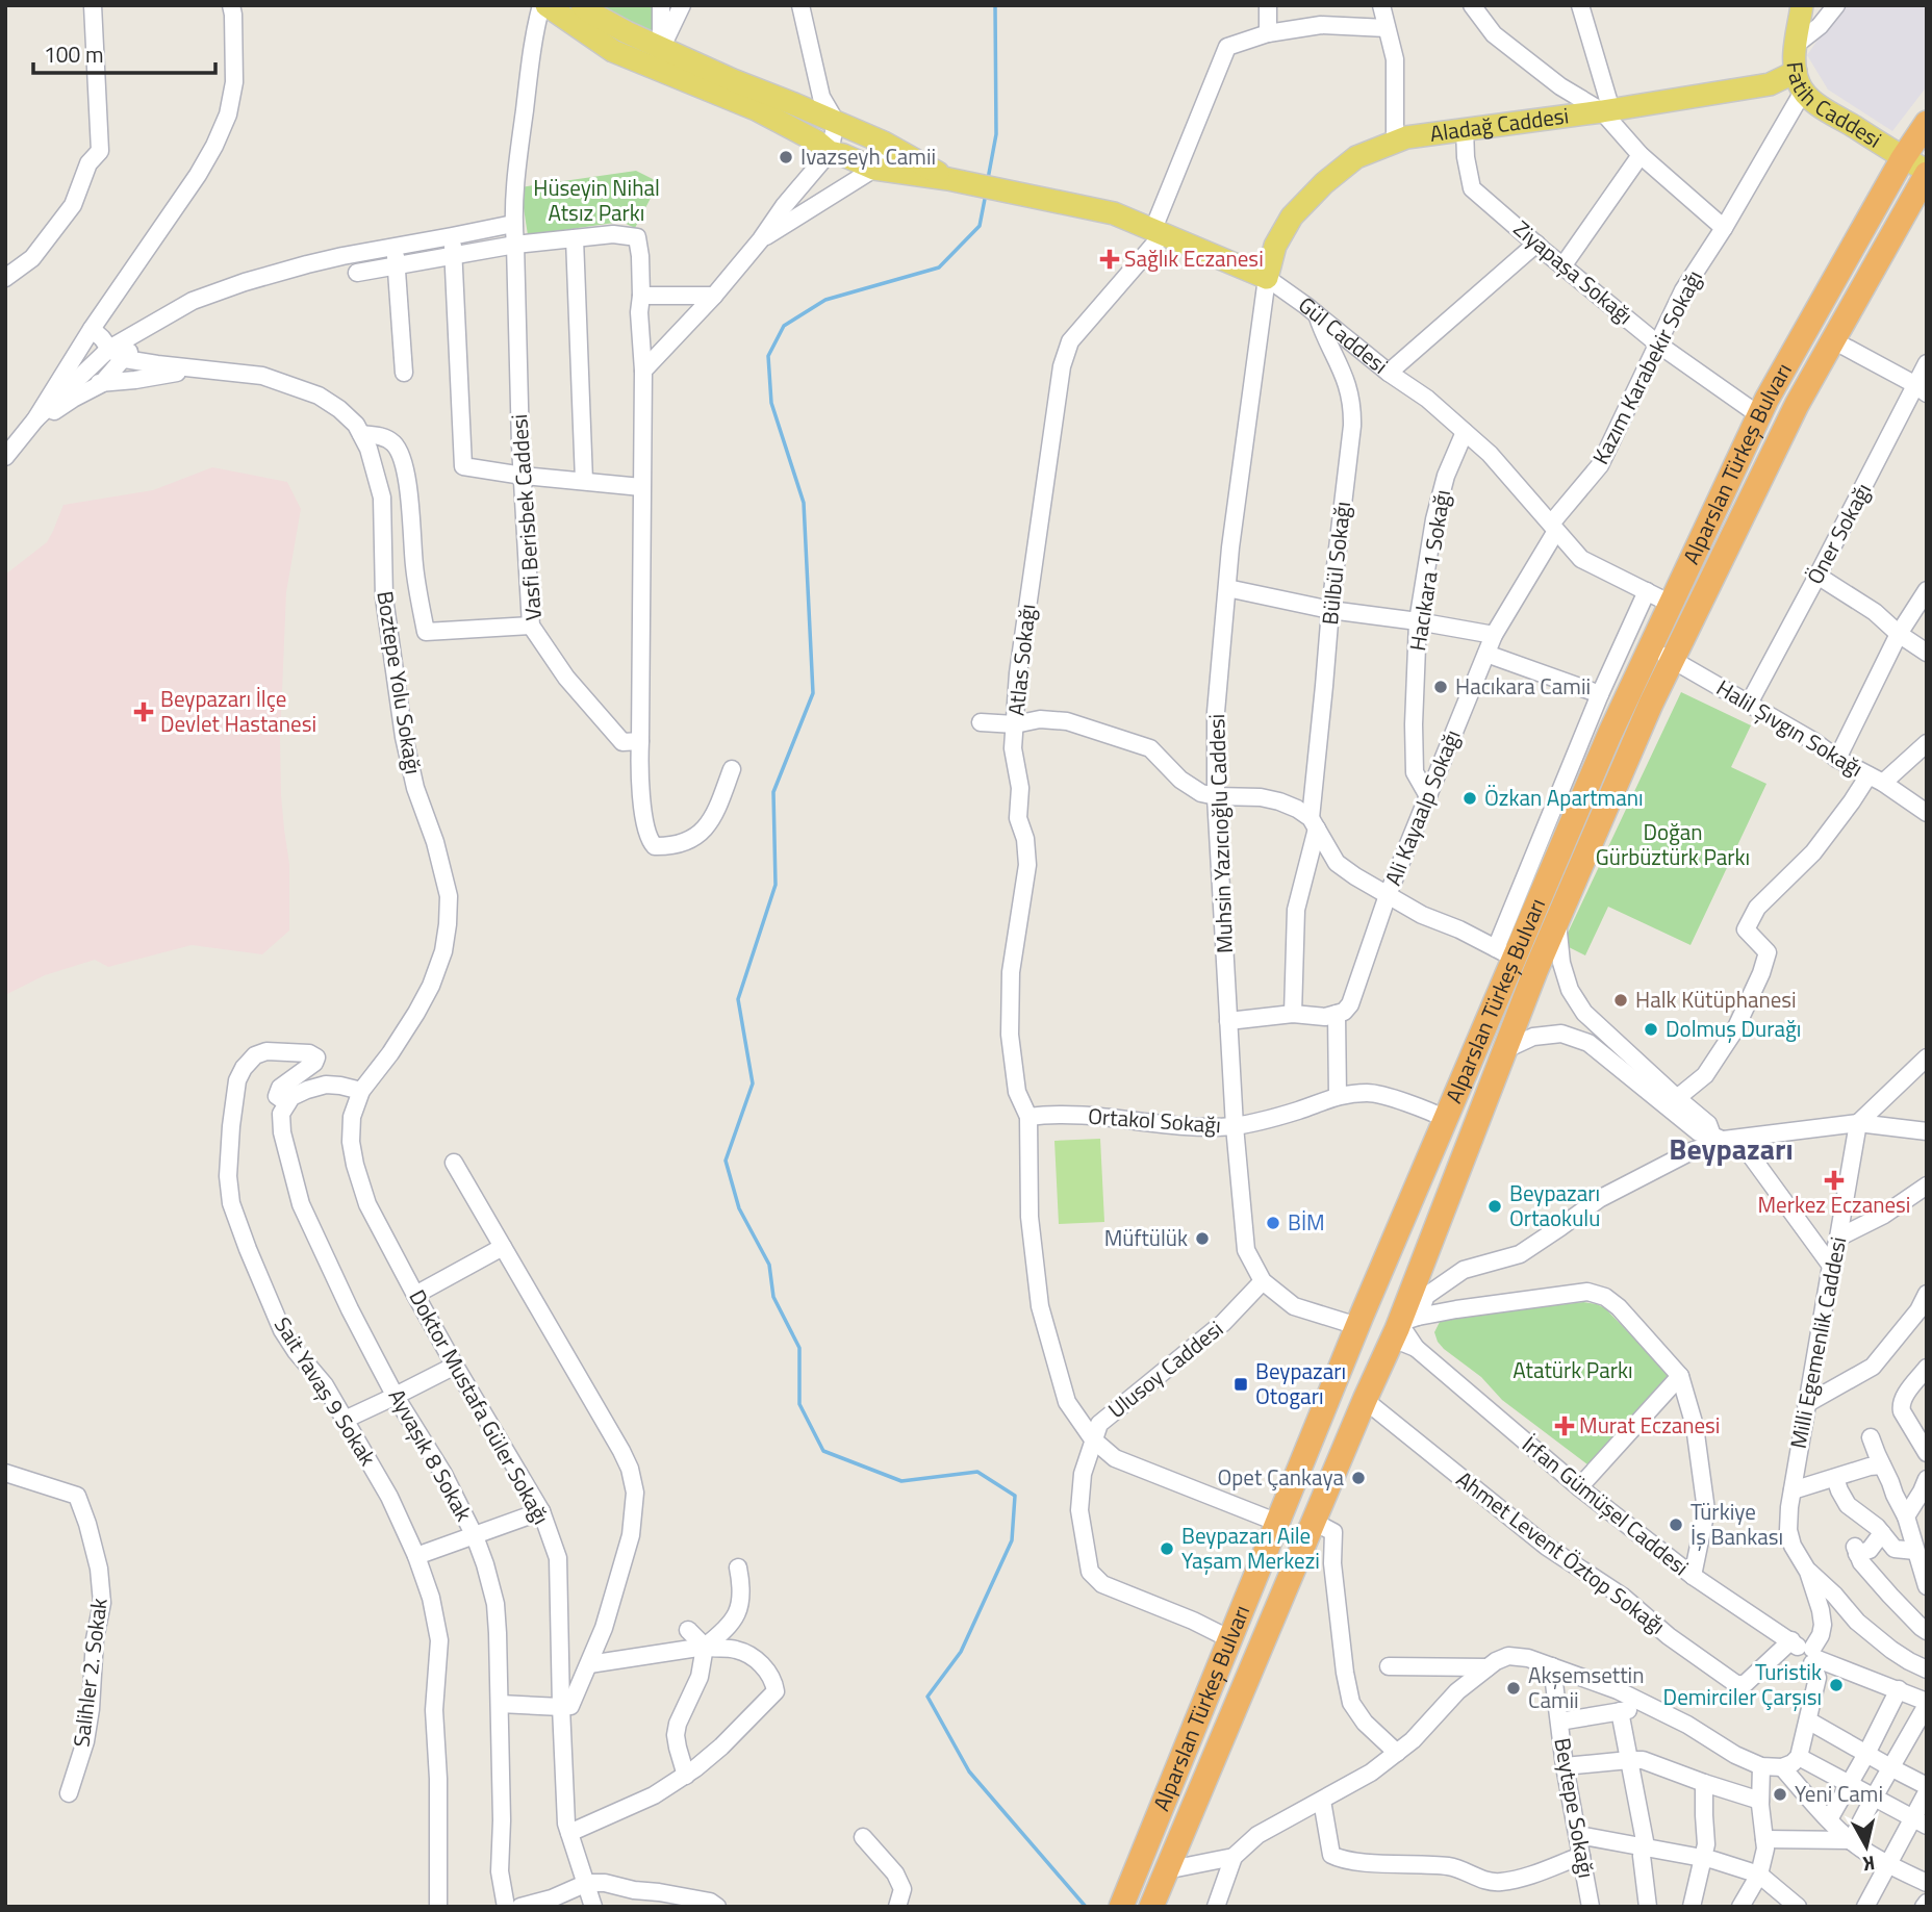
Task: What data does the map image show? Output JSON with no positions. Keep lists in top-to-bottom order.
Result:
{
  "streets": {
    "highway": ["Alparslan Türkeş Bulvarı"],
    "main road": ["Fatih Caddesi", "Aladağ Caddesi", "Gül Caddesi"],
    "street": [
      "Ziyapaşa Sokağı",
      "Kazım Karabekir Sokağı",
      "Vasfi Berisbek Caddesi",
      "Öner Sokağı",
      "Bülbül Sokağı",
      "Hacıkara 1 Sokağı",
      "Atlas Sokağı",
      "Boztepe Yolu Sokağı",
      "Halil Şıvgın Sokağı",
      "Ali Kayaalp Sokağı",
      "Muhsin Yazıcıoğlu Caddesi",
      "Ortakol Sokağı",
      "Milli Egemenlik Caddesi",
      "Ulusoy Caddesi",
      "Sait Yavaş 9 Sokak",
      "Doktor Mustafa Güler Sokağı",
      "Ayvaşık 8 Sokak",
      "İrfan Gümüşel Caddesi",
      "Ahmet Levent Öztop Sokağı",
      "Salihler 2. Sokak",
      "Beytepe Sokağı"
    ]
  },
  "crossings": [
    ["Fatih Caddesi", "Aladağ Caddesi"],
    ["Fatih Caddesi", "Kazım Karabekir Sokağı"],
    ["Fatih Caddesi", "Alparslan Türkeş Bulvarı"],
    ["Aladağ Caddesi", "Ziyapaşa Sokağı"],
    ["Aladağ Caddesi", "Gül Caddesi"],
    ["Aladağ Caddesi", "Kazım Karabekir Sokağı"],
    ["Aladağ Caddesi", "Muhsin Yazıcıoğlu Caddesi"],
    ["Ziyapaşa Sokağı", "Kazım Karabekir Sokağı"],
    ["Ziyapaşa Sokağı", "Alparslan Türkeş Bulvarı"],
    ["Gül Caddesi", "Kazım Karabekir Sokağı"],
    ["Gül Caddesi", "Alparslan Türkeş Bulvarı"],
    ["Gül Caddesi", "Bülbül Sokağı"],
    ["Gül Caddesi", "Hacıkara 1 Sokağı"],
    ["Gül Caddesi", "Atlas Sokağı"],
    ["Gül Caddesi", "Ali Kayaalp Sokağı"],
    ["Gül Caddesi", "Muhsin Yazıcıoğlu Caddesi"],
    ["Kazım Karabekir Sokağı", "Ali Kayaalp Sokağı"],
    ["Alparslan Türkeş Bulvarı", "Halil Şıvgın Sokağı"],
    ["Alparslan Türkeş Bulvarı", "Muhsin Yazıcıoğlu Caddesi"],
    ["Alparslan Türkeş Bulvarı", "Ortakol Sokağı"],
    ["Alparslan Türkeş Bulvarı", "İrfan Gümüşel Caddesi"],
    ["Alparslan Türkeş Bulvarı", "Ahmet Levent Öztop Sokağı"],
    ["Öner Sokağı", "Halil Şıvgın Sokağı"],
    ["Hacıkara 1 Sokağı", "Ali Kayaalp Sokağı"],
    ["Atlas Sokağı", "Ortakol Sokağı"],
    ["Atlas Sokağı", "Ulusoy Caddesi"],
    ["Boztepe Yolu Sokağı", "Doktor Mustafa Güler Sokağı"],
    ["Muhsin Yazıcıoğlu Caddesi", "Ortakol Sokağı"],
    ["Muhsin Yazıcıoğlu Caddesi", "Ulusoy Caddesi"],
    ["Muhsin Yazıcıoğlu Caddesi", "İrfan Gümüşel Caddesi"],
    ["Ortakol Sokağı", "Ulusoy Caddesi"],
    ["Milli Egemenlik Caddesi", "İrfan Gümüşel Caddesi"],
    ["Sait Yavaş 9 Sokak", "Ayvaşık 8 Sokak"],
    ["İrfan Gümüşel Caddesi", "Ahmet Levent Öztop Sokağı"]
  ],
  "districts": ["Beypazarı"],
  "parks": ["Hüseyin Nihal Atsız Parkı", "Doğan Gürbüztürk Parkı", "Atatürk Parkı"],
  "places": {
    "other": [
      "Ivazseyh Camii",
      "Hacıkara Camii",
      "Özkan Apartmanı",
      "Halk Kütüphanesi",
      "Dolmuş Durağı",
      "Beypazarı Ortaokulu",
      "BİM",
      "Müftülük",
      "Opet Çankaya",
      "Türkiye İş Bankası",
      "Beypazarı Aile Yaşam Merkezi",
      "Turistik Demirciler Çarşısı",
      "Akşemsettin Camii",
      "Yeni Cami"
    ],
    "health": [
      "Sağlık Eczanesi",
      "Beypazarı İlçe Devlet Hastanesi",
      "Merkez Eczanesi",
      "Murat Eczanesi"
    ],
    "transit": ["Beypazarı Otogarı"]
  },
  "scale_bar": "100 m",
  "north": "bottom"
}
